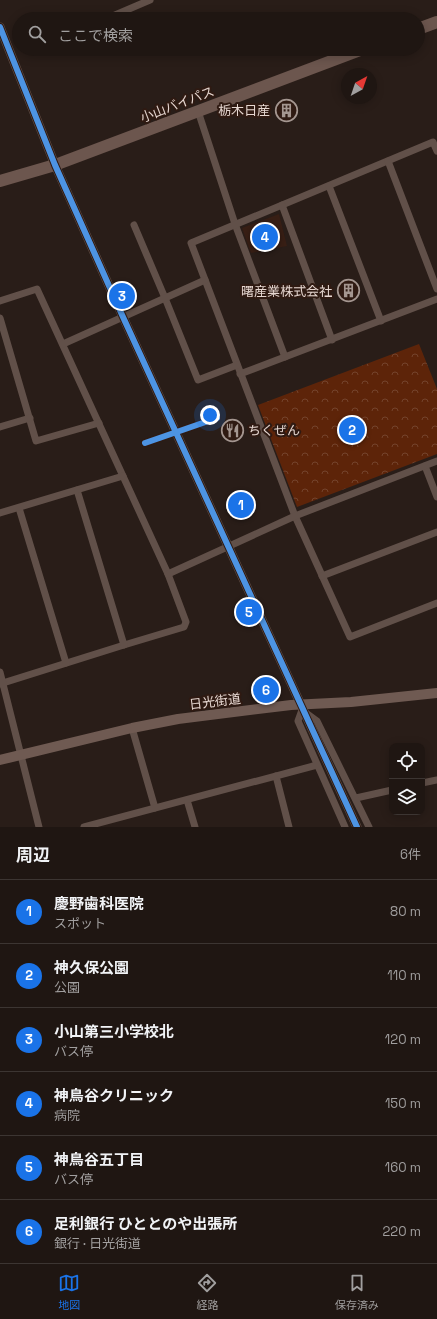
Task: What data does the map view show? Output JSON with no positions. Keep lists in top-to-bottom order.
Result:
{
  "streets": {
    "highway": ["小山バイパス"],
    "main road": ["日光街道"]
  },
  "places": {
    "building": ["栃木日産", "曙産業株式会社"],
    "restaurant": ["ちくぜん"]
  },
  "north": "top right",
  "page": {
    "search": "ここで検索",
    "pins": [
      "4",
      "3",
      "2",
      "1",
      "5",
      "6"
    ],
    "heading": ["周辺", "6件"],
    "list": [
      {
        "mark": "1",
        "name": "慶野歯科医院",
        "note": "スポット",
        "value": "80 m"
      },
      {
        "mark": "2",
        "name": "神久保公園",
        "note": "公園",
        "value": "110 m"
      },
      {
        "mark": "3",
        "name": "小山第三小学校北",
        "note": "バス停",
        "value": "120 m"
      },
      {
        "mark": "4",
        "name": "神鳥谷クリニック",
        "note": "病院",
        "value": "150 m"
      },
      {
        "mark": "5",
        "name": "神鳥谷五丁目",
        "note": "バス停",
        "value": "160 m"
      },
      {
        "mark": "6",
        "name": "足利銀行 ひととのや出張所",
        "note": "銀行 · 日光街道",
        "value": "220 m"
      }
    ],
    "nav": ["地図", "経路", "保存済み"]
  }
}
